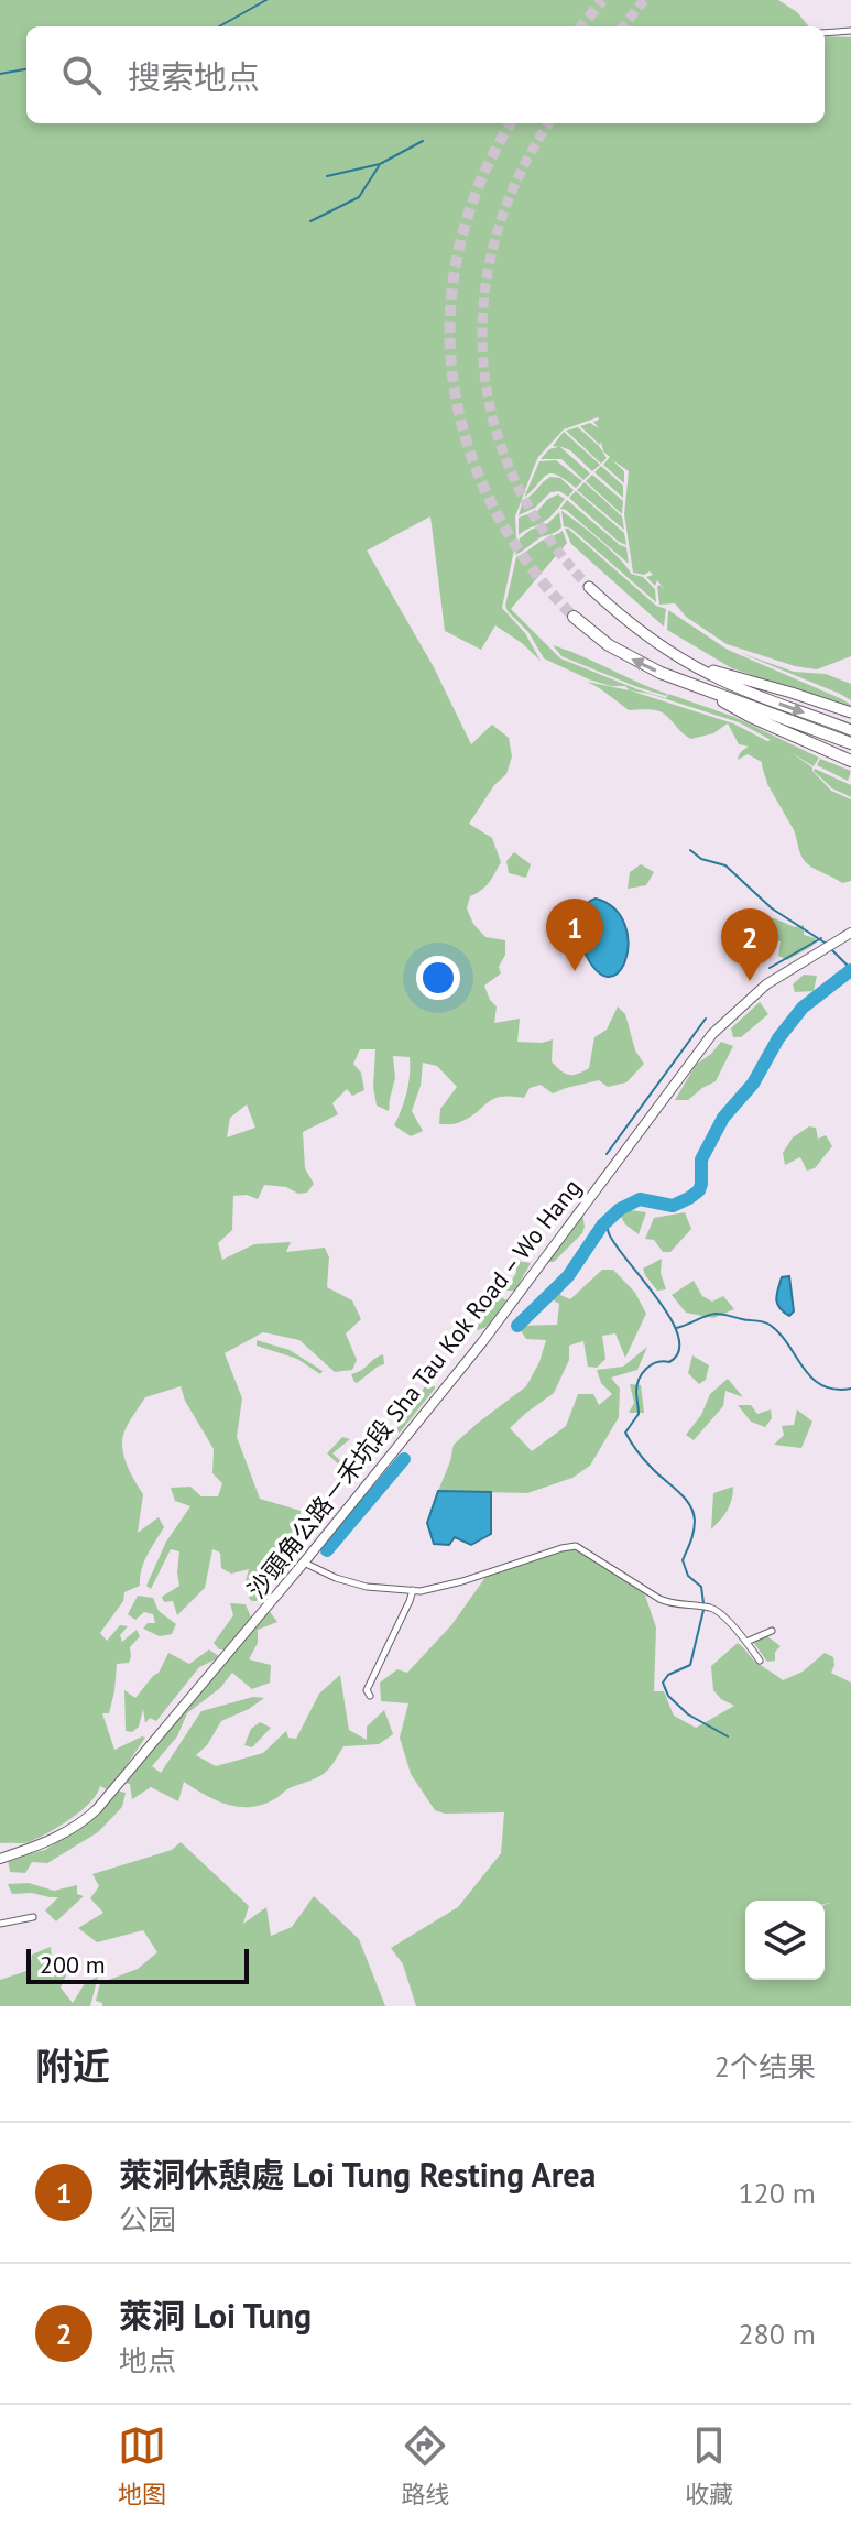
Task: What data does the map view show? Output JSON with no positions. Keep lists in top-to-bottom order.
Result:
{
  "streets": {
    "main road": ["沙頭角公路－禾坑段 Sha Tau Kok Road – Wo Hang"]
  },
  "scale_bar": "200 m",
  "page": {
    "search": "搜索地点",
    "pins": ["1", "2"],
    "scale": "200 m",
    "heading": ["附近", "2个结果"],
    "list": [
      {
        "mark": "1",
        "name": "萊洞休憩處 Loi Tung Resting Area",
        "note": "公园",
        "value": "120 m"
      },
      {
        "mark": "2",
        "name": "萊洞 Loi Tung",
        "note": "地点",
        "value": "280 m"
      }
    ],
    "nav": ["地图", "路线", "收藏"]
  }
}
